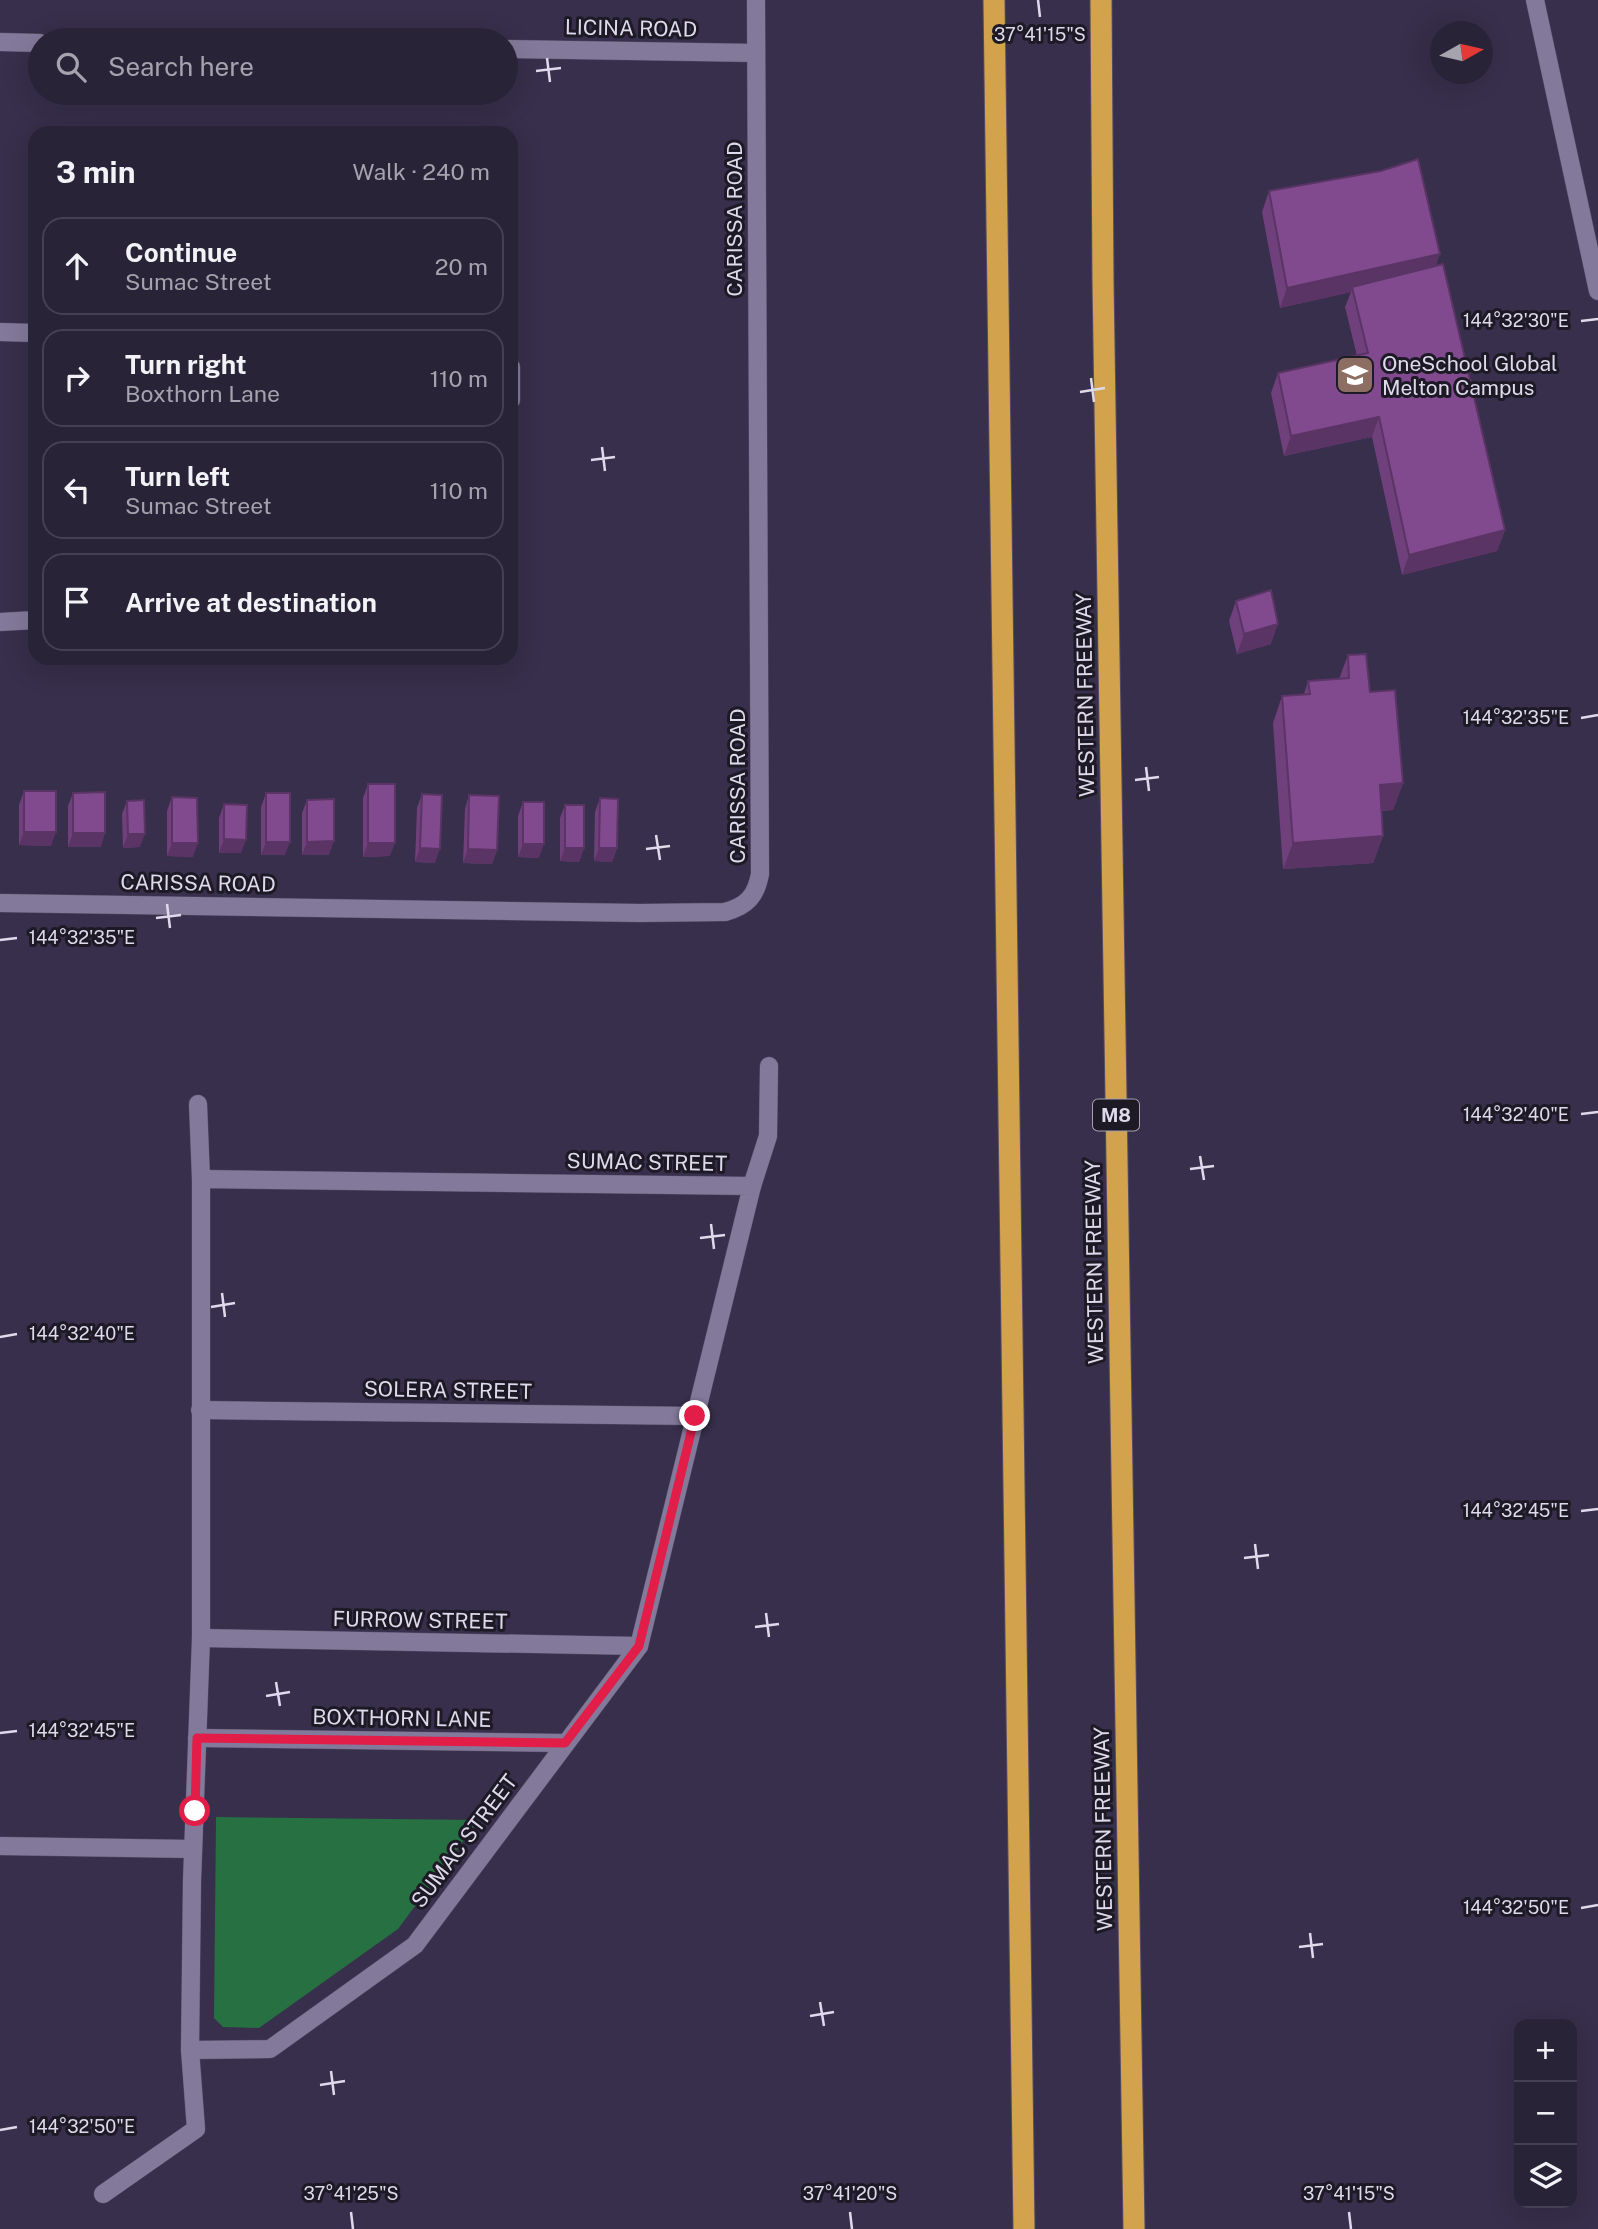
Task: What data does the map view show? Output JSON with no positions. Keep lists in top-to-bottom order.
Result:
{
  "streets": {
    "highway": ["WESTERN FREEWAY", "M8"],
    "street": [
      "LICINA ROAD",
      "CARISSA ROAD",
      "SUMAC STREET",
      "SOLERA STREET",
      "FURROW STREET",
      "BOXTHORN LANE"
    ]
  },
  "crossings": [
    ["LICINA ROAD", "CARISSA ROAD"],
    ["SUMAC STREET", "SOLERA STREET"],
    ["SUMAC STREET", "FURROW STREET"],
    ["SUMAC STREET", "BOXTHORN LANE"]
  ],
  "places": {
    "school or university": ["OneSchool Global Melton Campus"]
  },
  "north": "right",
  "page": {
    "search": "Search here",
    "heading": ["3 min", "Walk · 240 m"],
    "list": [
      ["Continue", "Sumac Street", "20 m"],
      ["Turn right", "Boxthorn Lane", "110 m"],
      ["Turn left", "Sumac Street", "110 m"],
      "Arrive at destination"
    ],
    "map_buttons": ["+", "−"]
  },
  "coordinates": [
    "37°41'15\"S",
    "144°32'30\"E",
    "144°32'35\"E",
    "144°32'40\"E",
    "144°32'45\"E",
    "144°32'50\"E",
    "37°41'25\"S",
    "37°41'20\"S"
  ]
}
